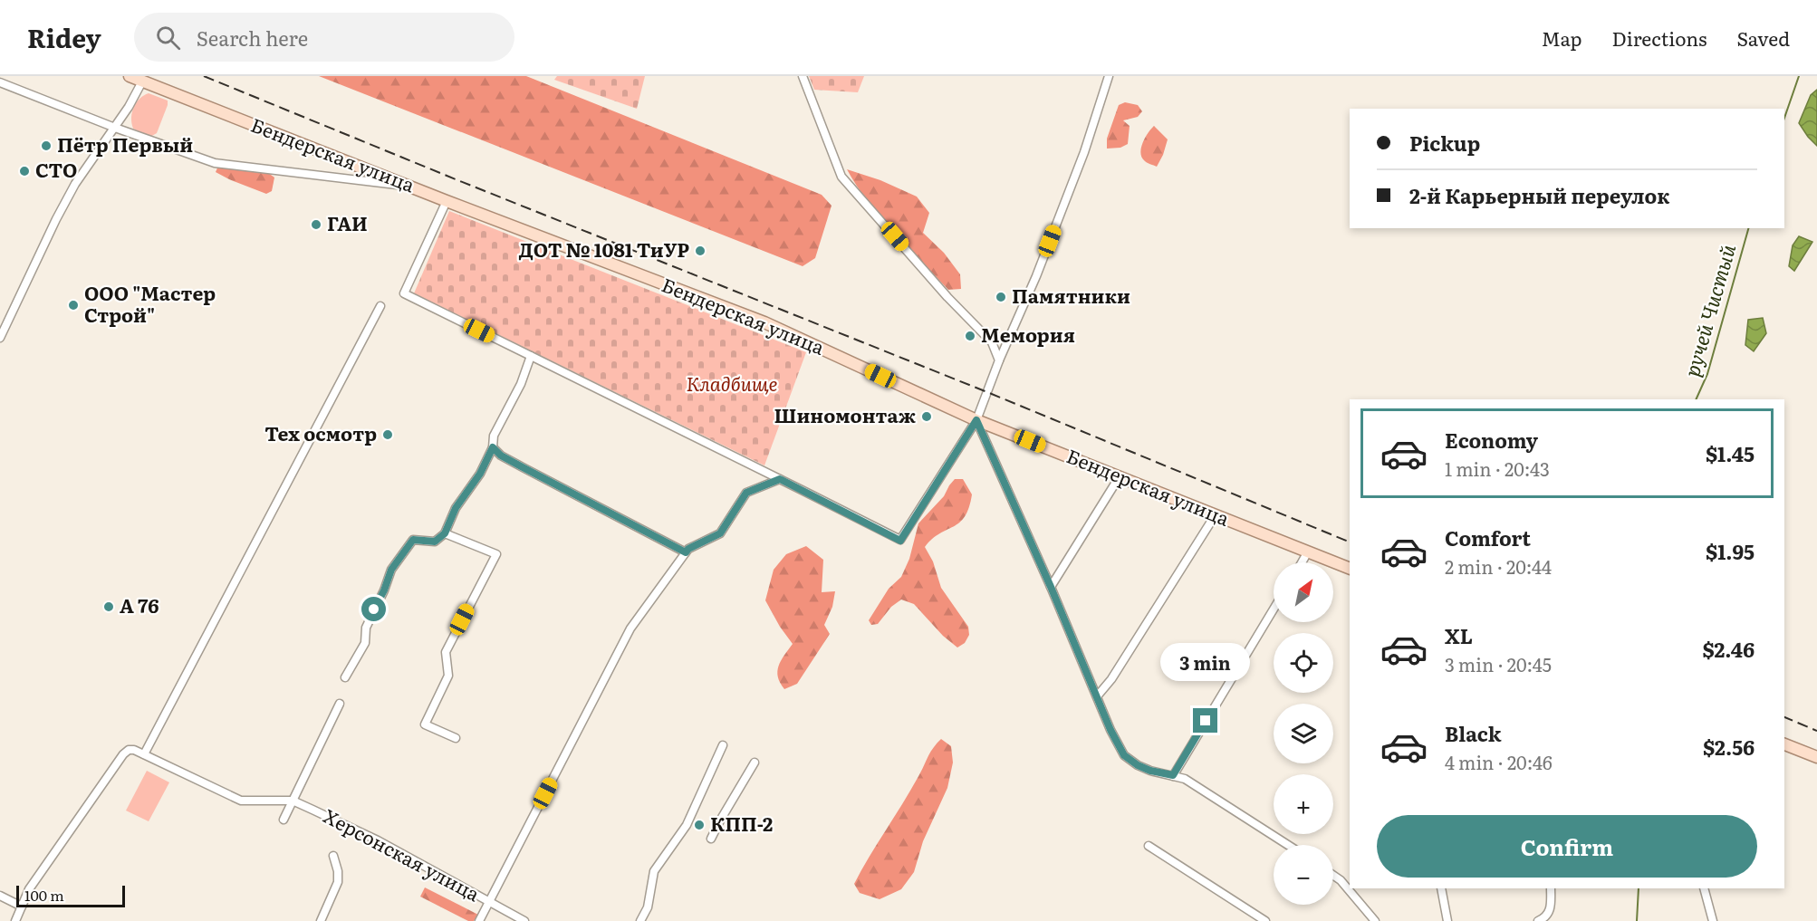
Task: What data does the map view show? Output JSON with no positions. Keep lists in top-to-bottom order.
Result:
{
  "streets": {
    "main road": ["Бендерская улица"],
    "street": ["Херсонская улица"]
  },
  "water": ["ручей Чистый"],
  "parks": ["Кладбище"],
  "places": [
    "Пётр Первый",
    "СТО",
    "ГАИ",
    "ДОТ № 1081 ТиУР",
    "Памятники",
    "ООО \"Мастер Строй\"",
    "Мемория",
    "Шиномонтаж",
    "Тех осмотр",
    "А 76",
    "КПП-2"
  ],
  "scale_bar": "100 m",
  "north": "top right",
  "page": {
    "header": "Ridey",
    "search": "Search here",
    "nav": ["Map", "Directions", "Saved"],
    "banner": ["Pickup", "2-й Карьерный переулок"],
    "list": [
      {
        "name": "Economy",
        "note": "1 min · 20:43",
        "value": "$1.45"
      },
      {
        "name": "Comfort",
        "note": "2 min · 20:44",
        "value": "$1.95"
      },
      {
        "name": "XL",
        "note": "3 min · 20:45",
        "value": "$2.46"
      },
      {
        "name": "Black",
        "note": "4 min · 20:46",
        "value": "$2.56"
      }
    ],
    "map_buttons": ["+", "−"],
    "bubble": "3 min",
    "buttons": "Confirm",
    "scale": "100 m"
  }
}
